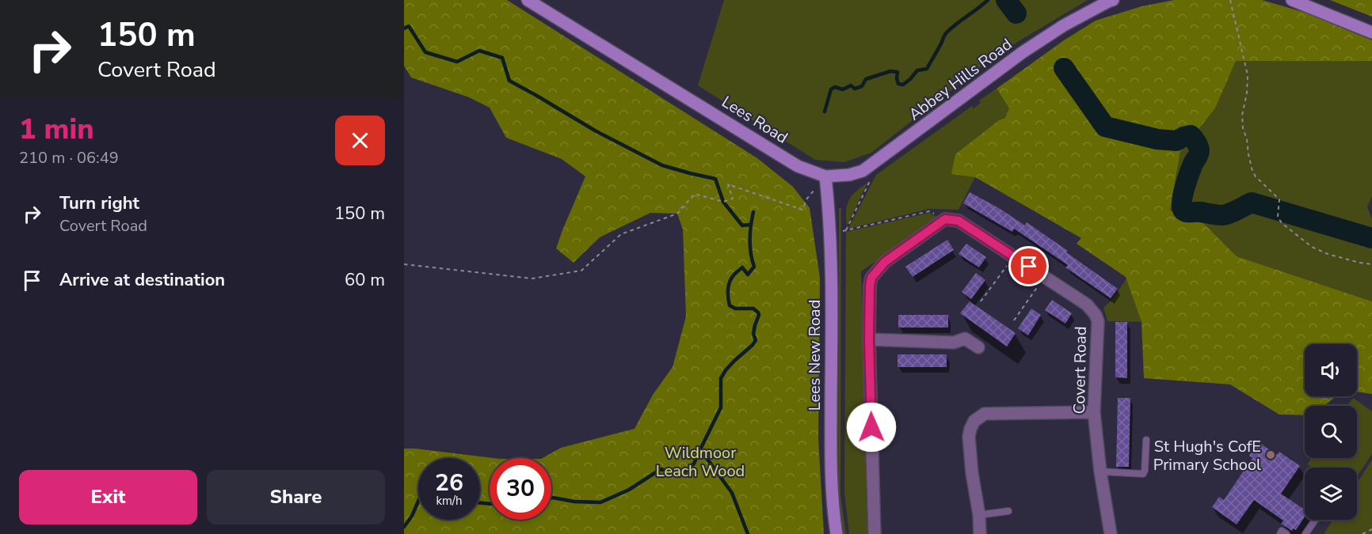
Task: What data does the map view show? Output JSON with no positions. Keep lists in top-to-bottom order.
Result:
{
  "streets": {
    "main road": ["Abbey Hills Road", "Lees Road", "Lees New Road"],
    "street": ["Covert Road"]
  },
  "crossings": [
    ["Abbey Hills Road", "Lees Road"],
    ["Abbey Hills Road", "Lees New Road"],
    ["Lees Road", "Lees New Road"]
  ],
  "parks": ["Wildmoor Leach Wood"],
  "places": ["St Hugh's CofE Primary School"],
  "page": {
    "turn": ["150 m", "Covert Road"],
    "heading": ["1 min", "210 m · 06:49"],
    "list": [
      {
        "name": "Turn right",
        "note": "Covert Road",
        "value": "150 m"
      },
      {
        "name": "Arrive at destination",
        "value": "60 m"
      }
    ],
    "speed": "26 km/h",
    "limit": "30",
    "buttons": ["Exit", "Share"]
  }
}
